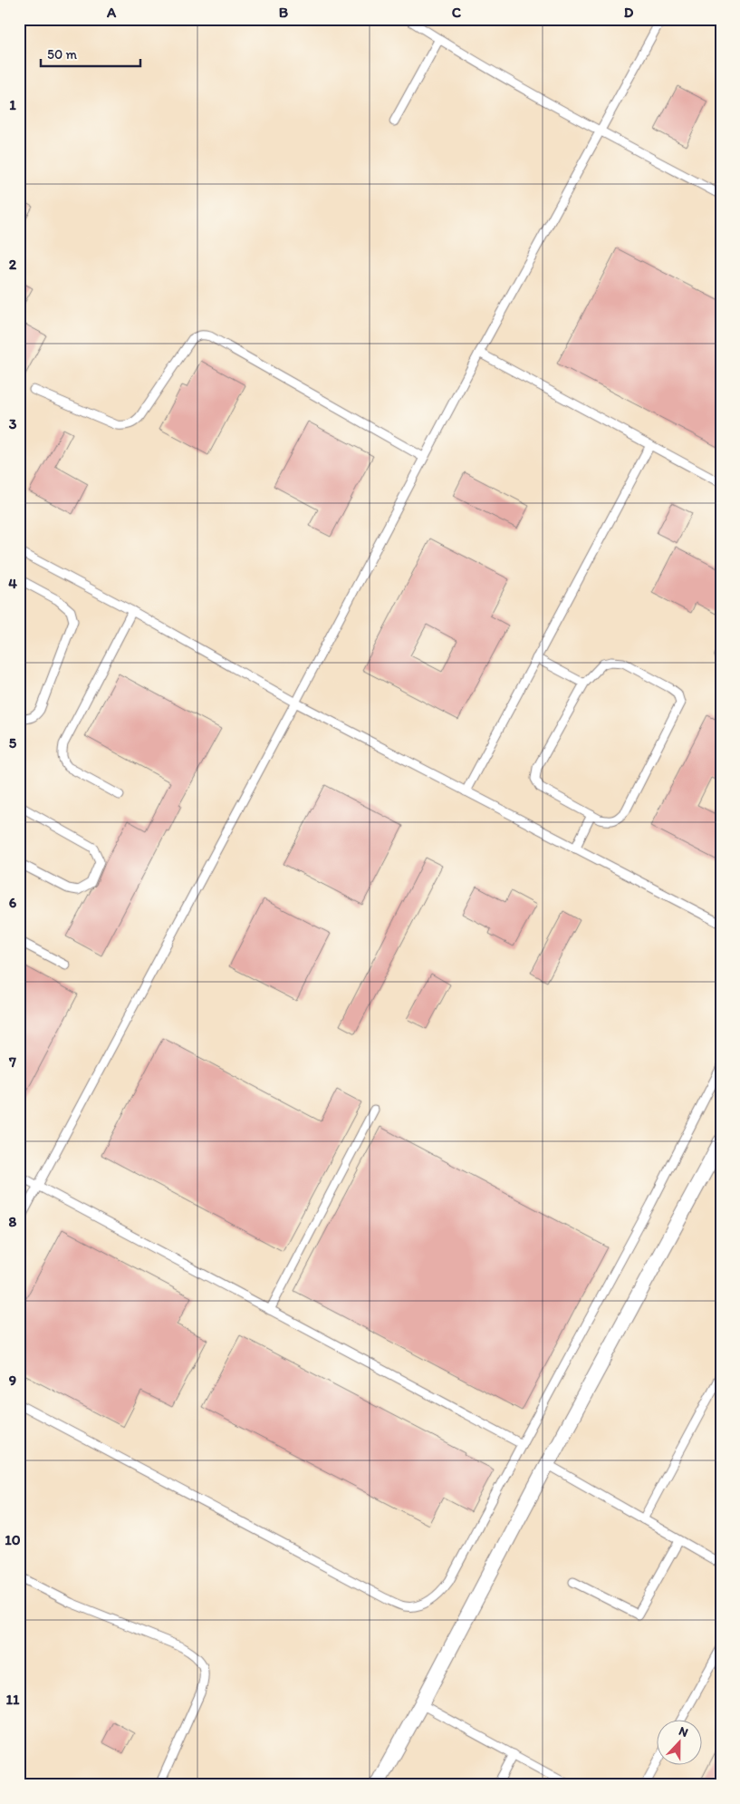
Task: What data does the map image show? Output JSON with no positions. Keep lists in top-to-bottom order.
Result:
{
  "scale_bar": "50 m",
  "north": "top",
  "grid": {
    "columns": [
      "A",
      "B",
      "C",
      "D"
    ],
    "rows": [
      "1",
      "2",
      "3",
      "4",
      "5",
      "6",
      "7",
      "8",
      "9",
      "10",
      "11"
    ]
  }
}
